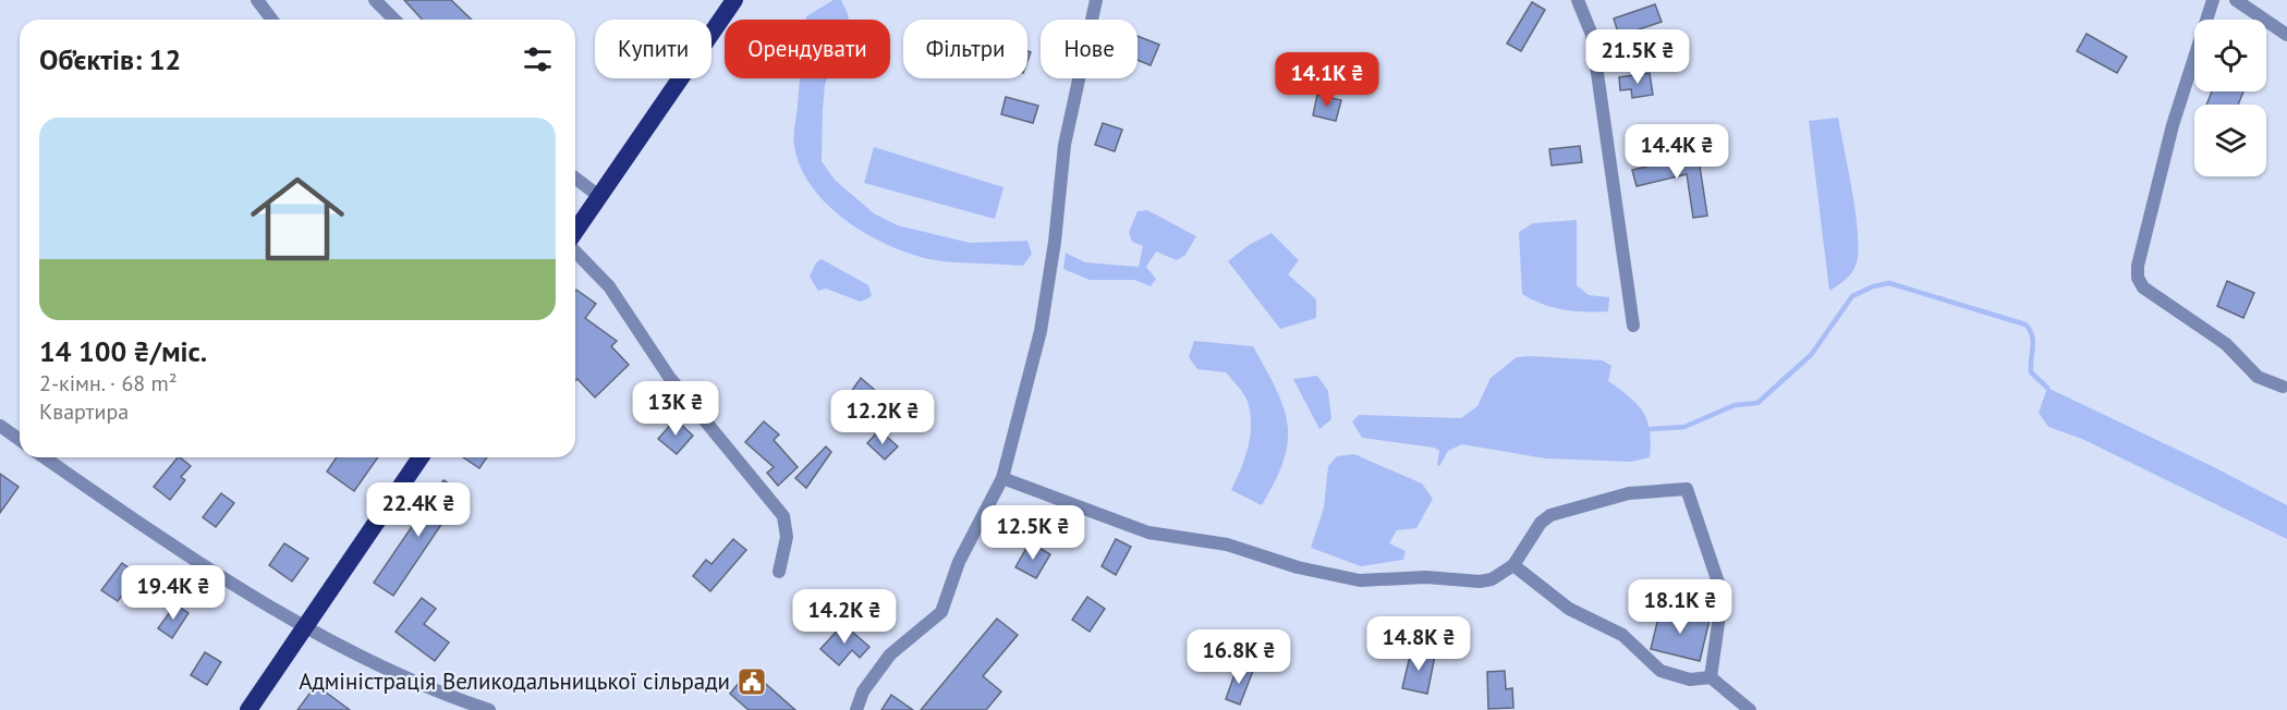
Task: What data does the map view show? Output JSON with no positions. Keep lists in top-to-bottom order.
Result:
{
  "places": {
    "public building": ["Адміністрація Великодальницької сільради"]
  },
  "page": {
    "chip": [
      "Купити",
      "Орендувати",
      "Фільтри",
      "Нове"
    ],
    "heading": "Об’єктів: 12",
    "price": [
      "21.5K ₴",
      "14.1K ₴",
      "14.4K ₴",
      "13K ₴",
      "12.2K ₴",
      "22.4K ₴",
      "12.5K ₴",
      "19.4K ₴",
      "18.1K ₴",
      "14.2K ₴",
      "14.8K ₴",
      "16.8K ₴"
    ],
    "list": [
      {
        "name": "14 100 ₴/міс.",
        "note": "2-кімн. · 68 m² · Квартира"
      }
    ]
  }
}
